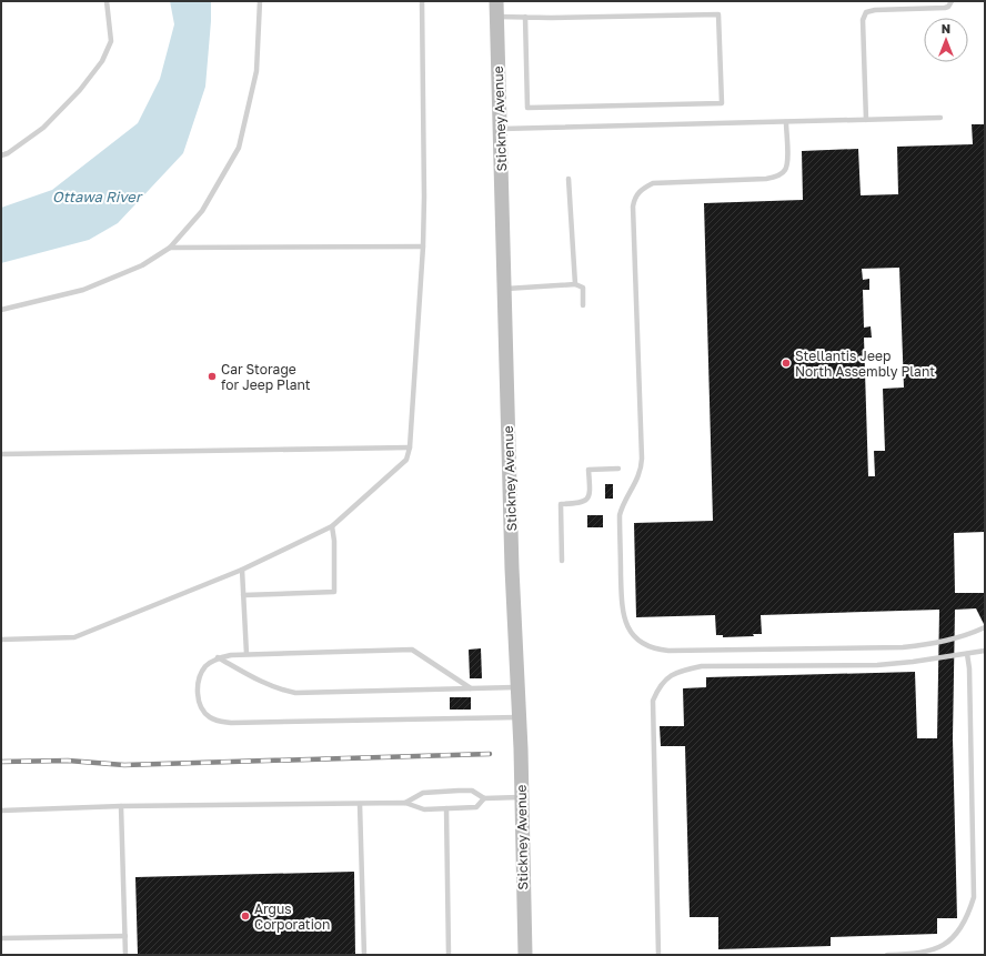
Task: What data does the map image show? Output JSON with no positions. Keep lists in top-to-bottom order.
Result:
{
  "streets": {
    "street": ["Stickney Avenue"]
  },
  "water": ["Ottawa River"],
  "places": ["Stellantis Jeep North Assembly Plant", "Car Storage for Jeep Plant", "Argus Corporation"],
  "north": "top"
}
